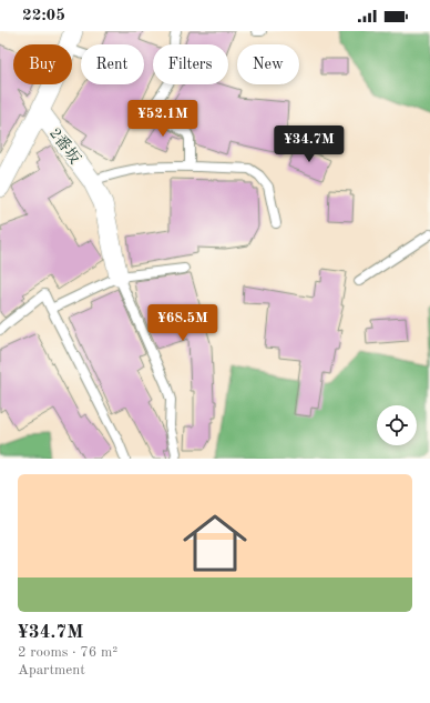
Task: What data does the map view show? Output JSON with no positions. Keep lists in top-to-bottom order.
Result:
{
  "streets": {
    "street": ["2番坂"]
  },
  "page": {
    "status": "22:05",
    "chip": [
      "Buy",
      "Rent",
      "Filters",
      "New"
    ],
    "price": ["¥52.1M", "¥34.7M", "¥68.5M"],
    "list": [
      {
        "name": "¥34.7M",
        "note": "2 rooms · 76 m² · Apartment"
      }
    ]
  }
}
